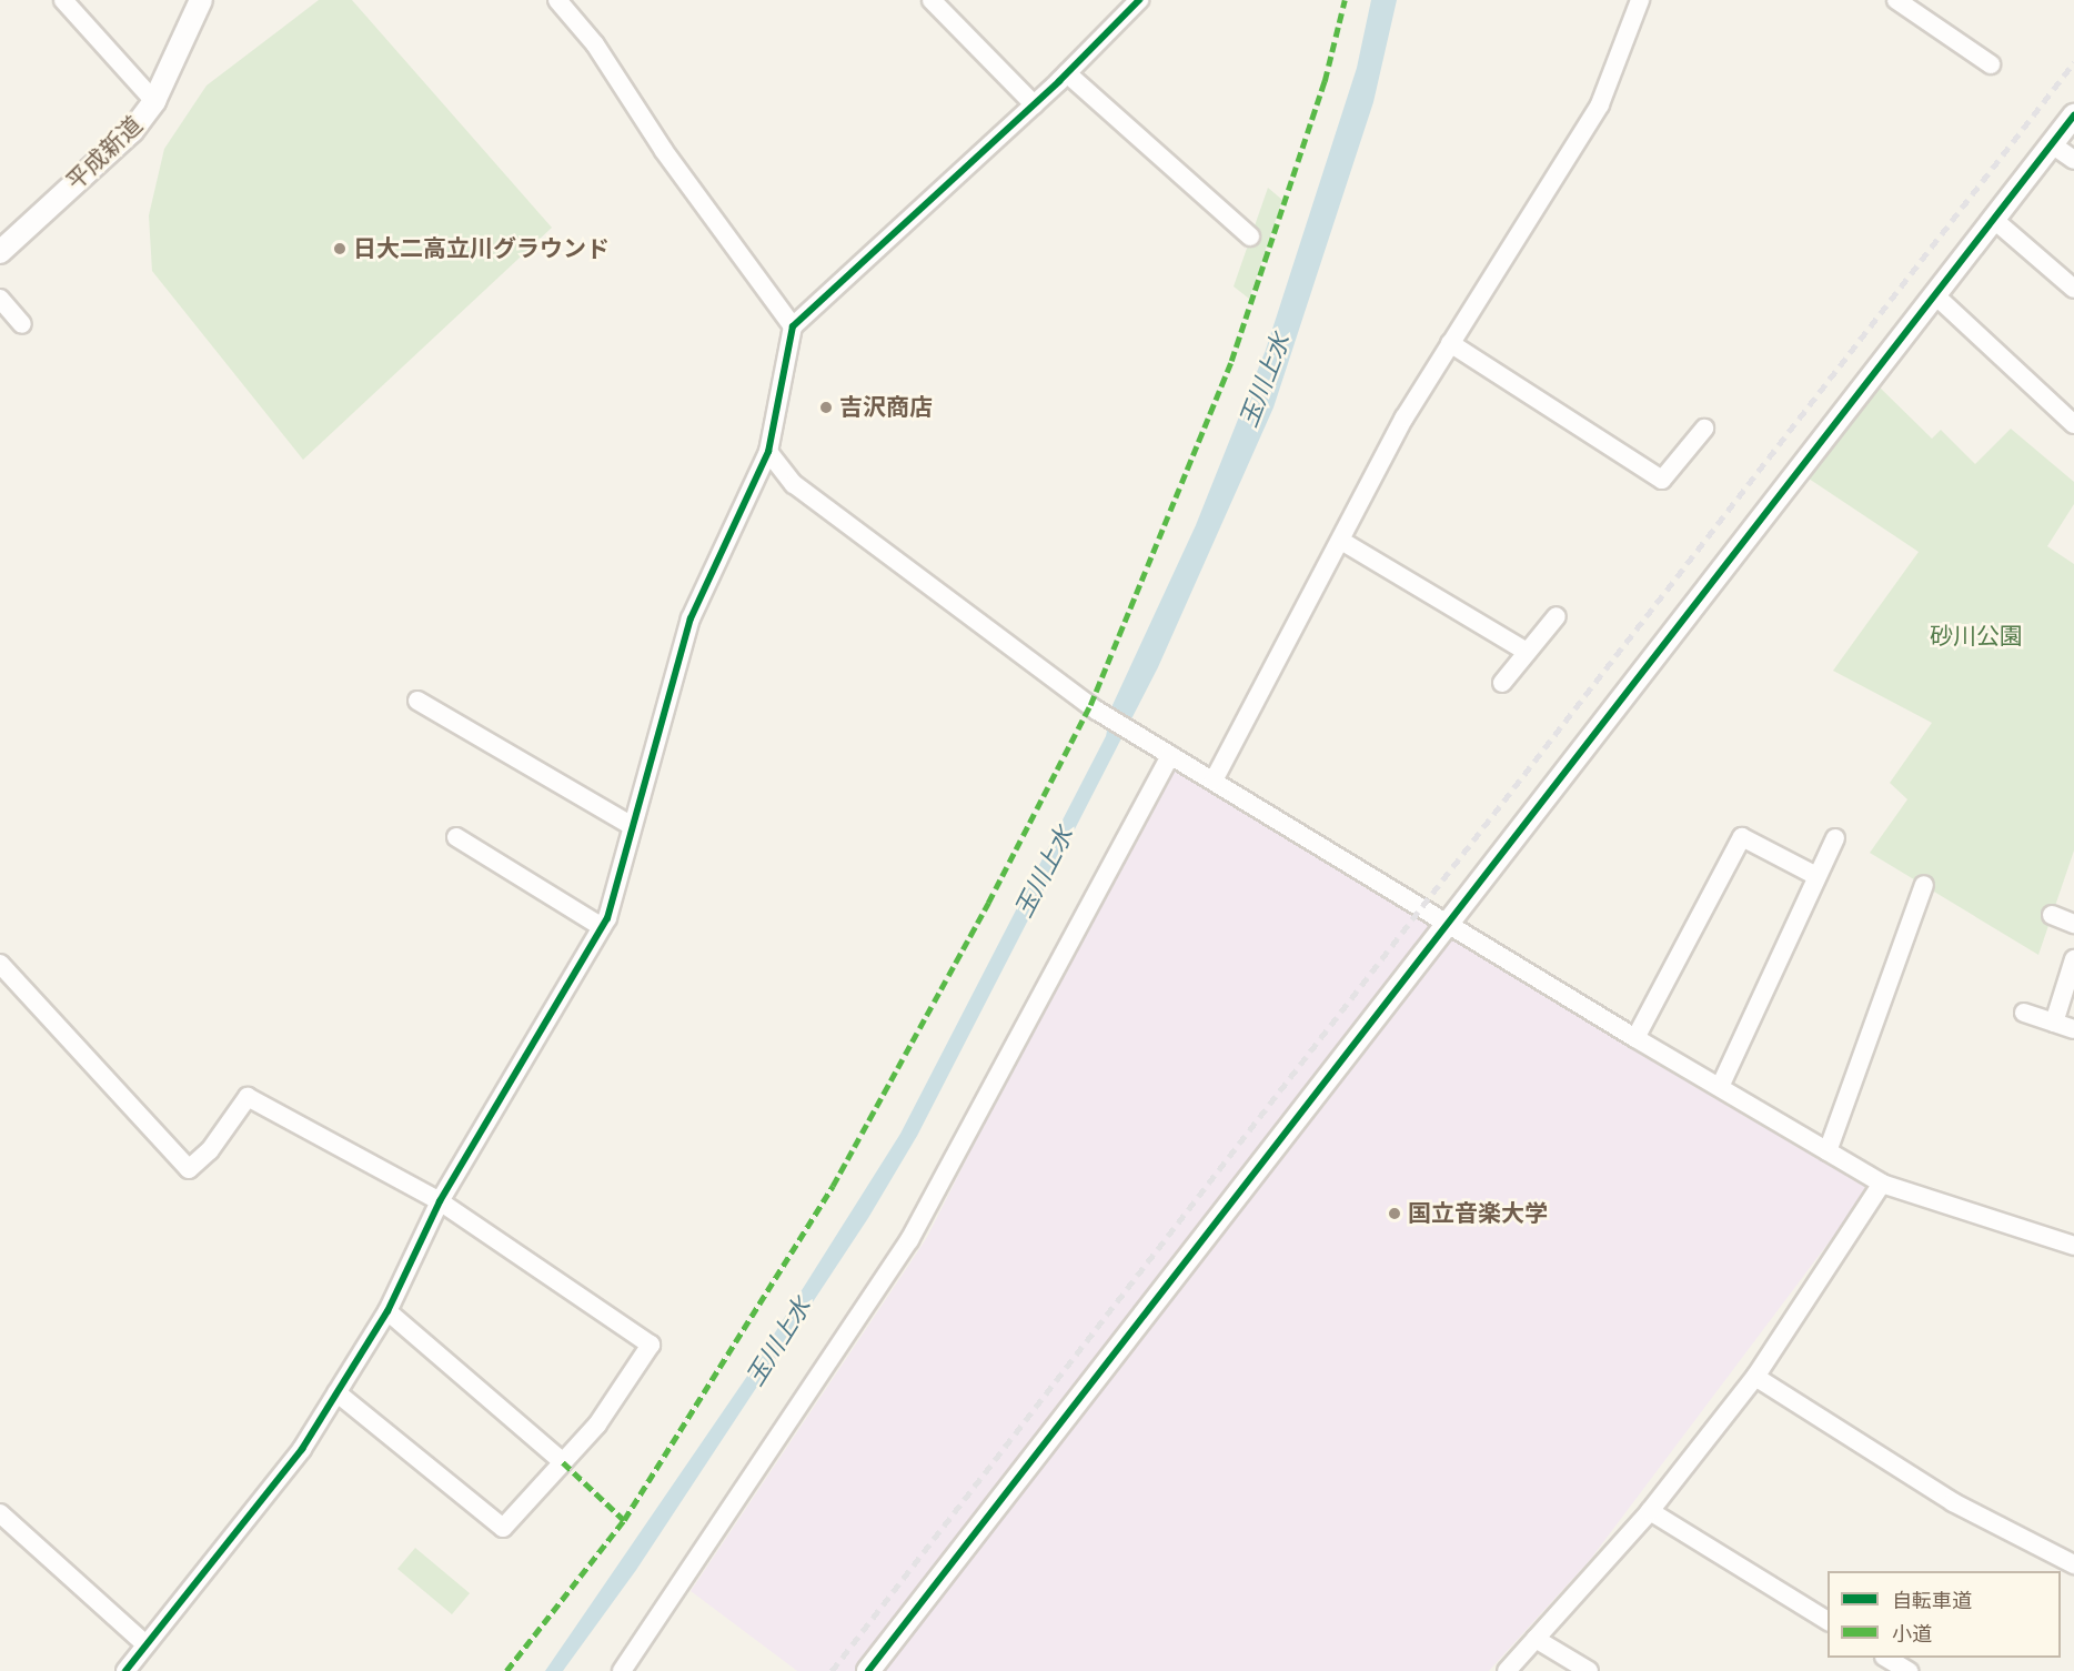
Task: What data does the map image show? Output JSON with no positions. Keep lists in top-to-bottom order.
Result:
{
  "streets": {
    "street": ["平成新道"]
  },
  "water": ["玉川上水"],
  "parks": ["砂川公園"],
  "places": ["日大二高立川グラウンド", "吉沢商店", "国立音楽大学"],
  "legend": ["自転車道", "小道"]
}
